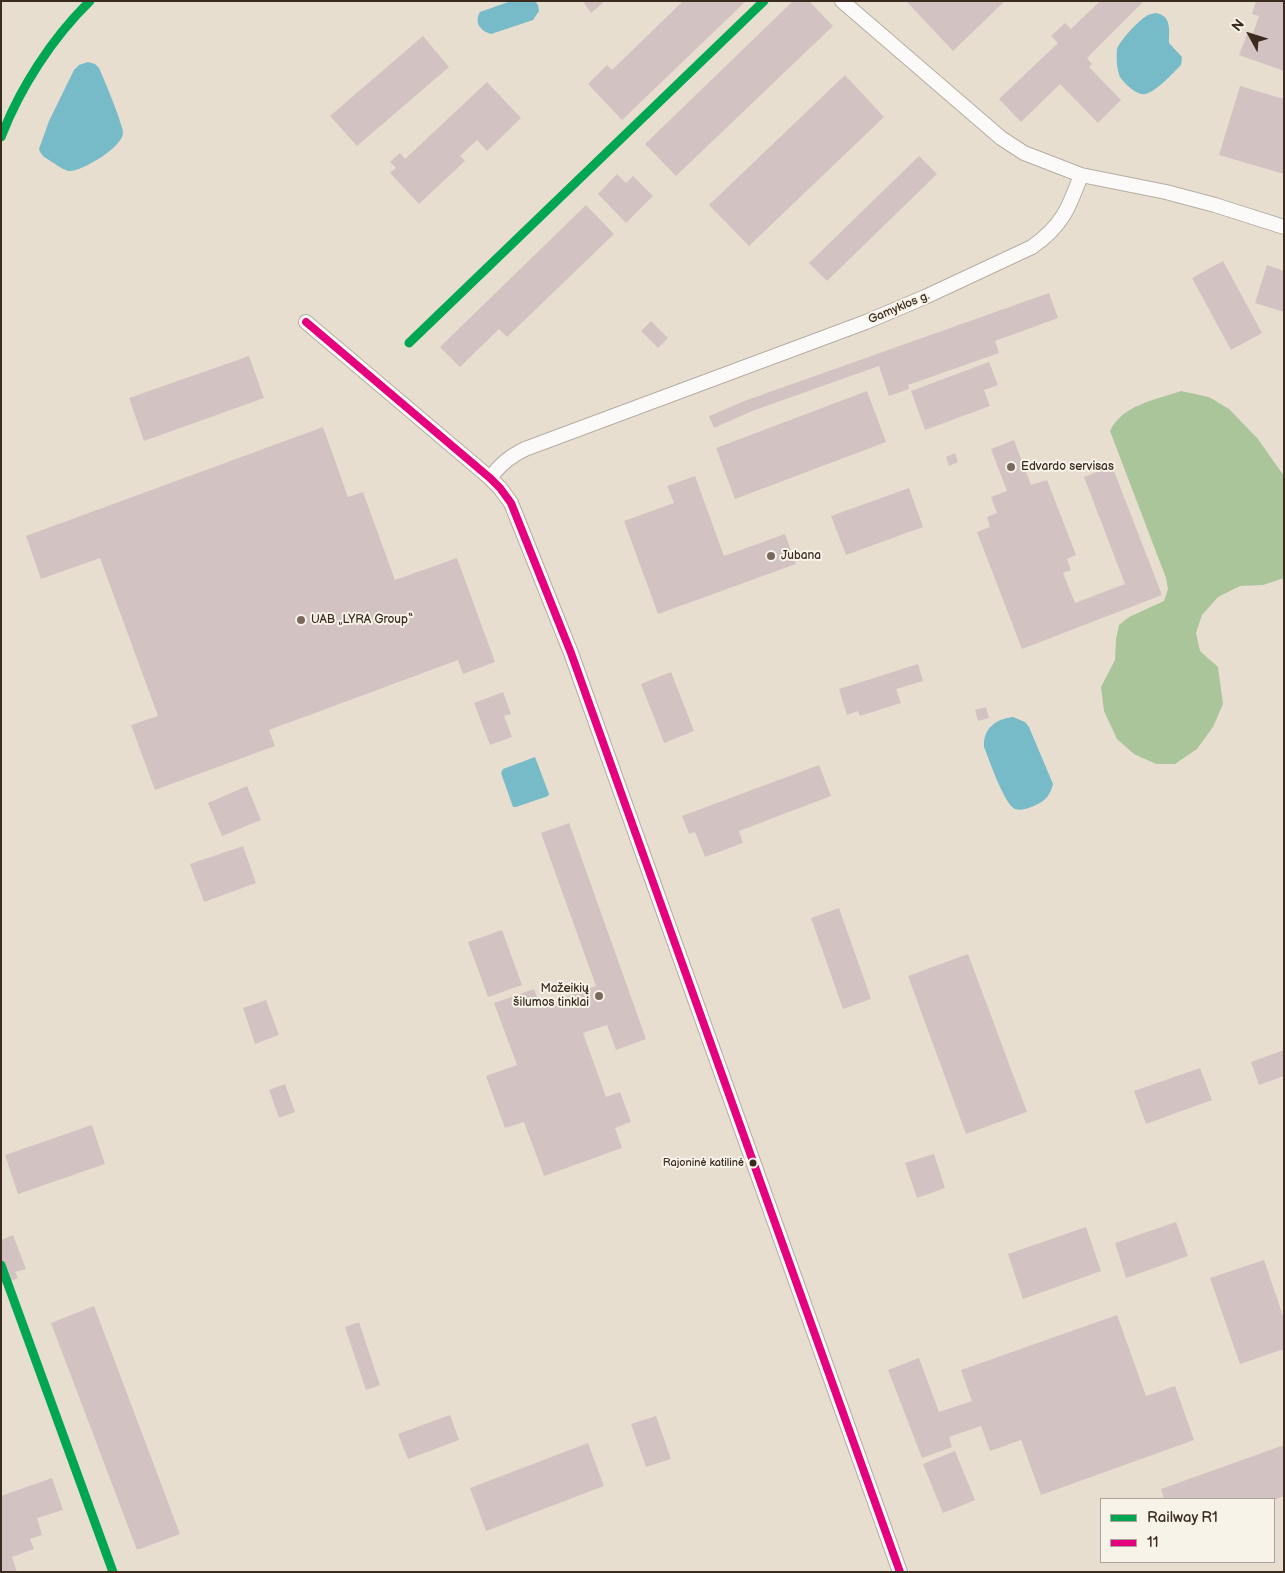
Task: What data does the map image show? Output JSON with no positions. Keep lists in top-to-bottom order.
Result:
{
  "streets": {
    "street": ["Gamyklos g."]
  },
  "places": [
    "Edvardo servisas",
    "Jubana",
    "UAB „LYRA Group“",
    "Mažeikių šilumos tinklai",
    "Rajoninė katilinė"
  ],
  "lines": ["rail line R1", "transit line 11"],
  "legend": ["Railway R1", "11"],
  "north": "top left"
}
